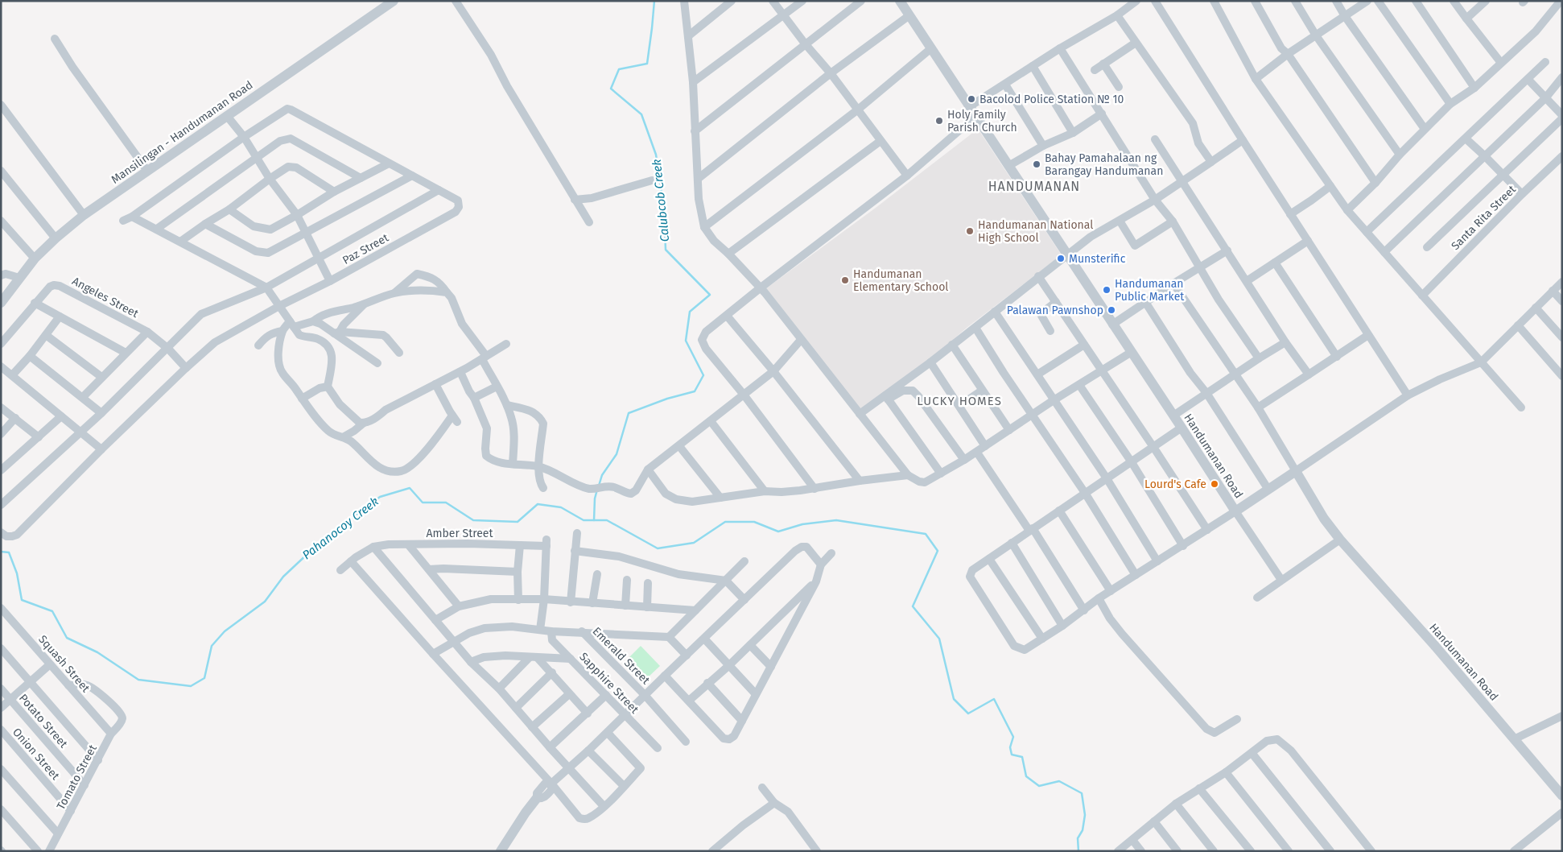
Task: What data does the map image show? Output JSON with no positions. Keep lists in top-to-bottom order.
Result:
{
  "streets": {
    "street": [
      "Mansilingan - Handumanan Road",
      "Santa Rita Street",
      "Paz Street",
      "Angeles Street",
      "Handumanan Road",
      "Amber Street",
      "Emerald Street",
      "Squash Street",
      "Sapphire Street",
      "Potato Street",
      "Onion Street",
      "Tomato Street"
    ]
  },
  "crossings": [
    ["Paz Street", "Angeles Street"],
    ["Squash Street", "Tomato Street"],
    ["Potato Street", "Tomato Street"],
    ["Onion Street", "Tomato Street"]
  ],
  "districts": ["HANDUMANAN", "LUCKY HOMES"],
  "water": ["Calubcob Creek", "Pahanocoy Creek"],
  "places": [
    "Bacolod Police Station № 10",
    "Holy Family Parish Church",
    "Bahay Pamahalaan ng Barangay Handumanan",
    "Handumanan National High School",
    "Munsterific",
    "Handumanan Elementary School",
    "Handumanan Public Market",
    "Palawan Pawnshop",
    "Lourd's Cafe"
  ]
}
